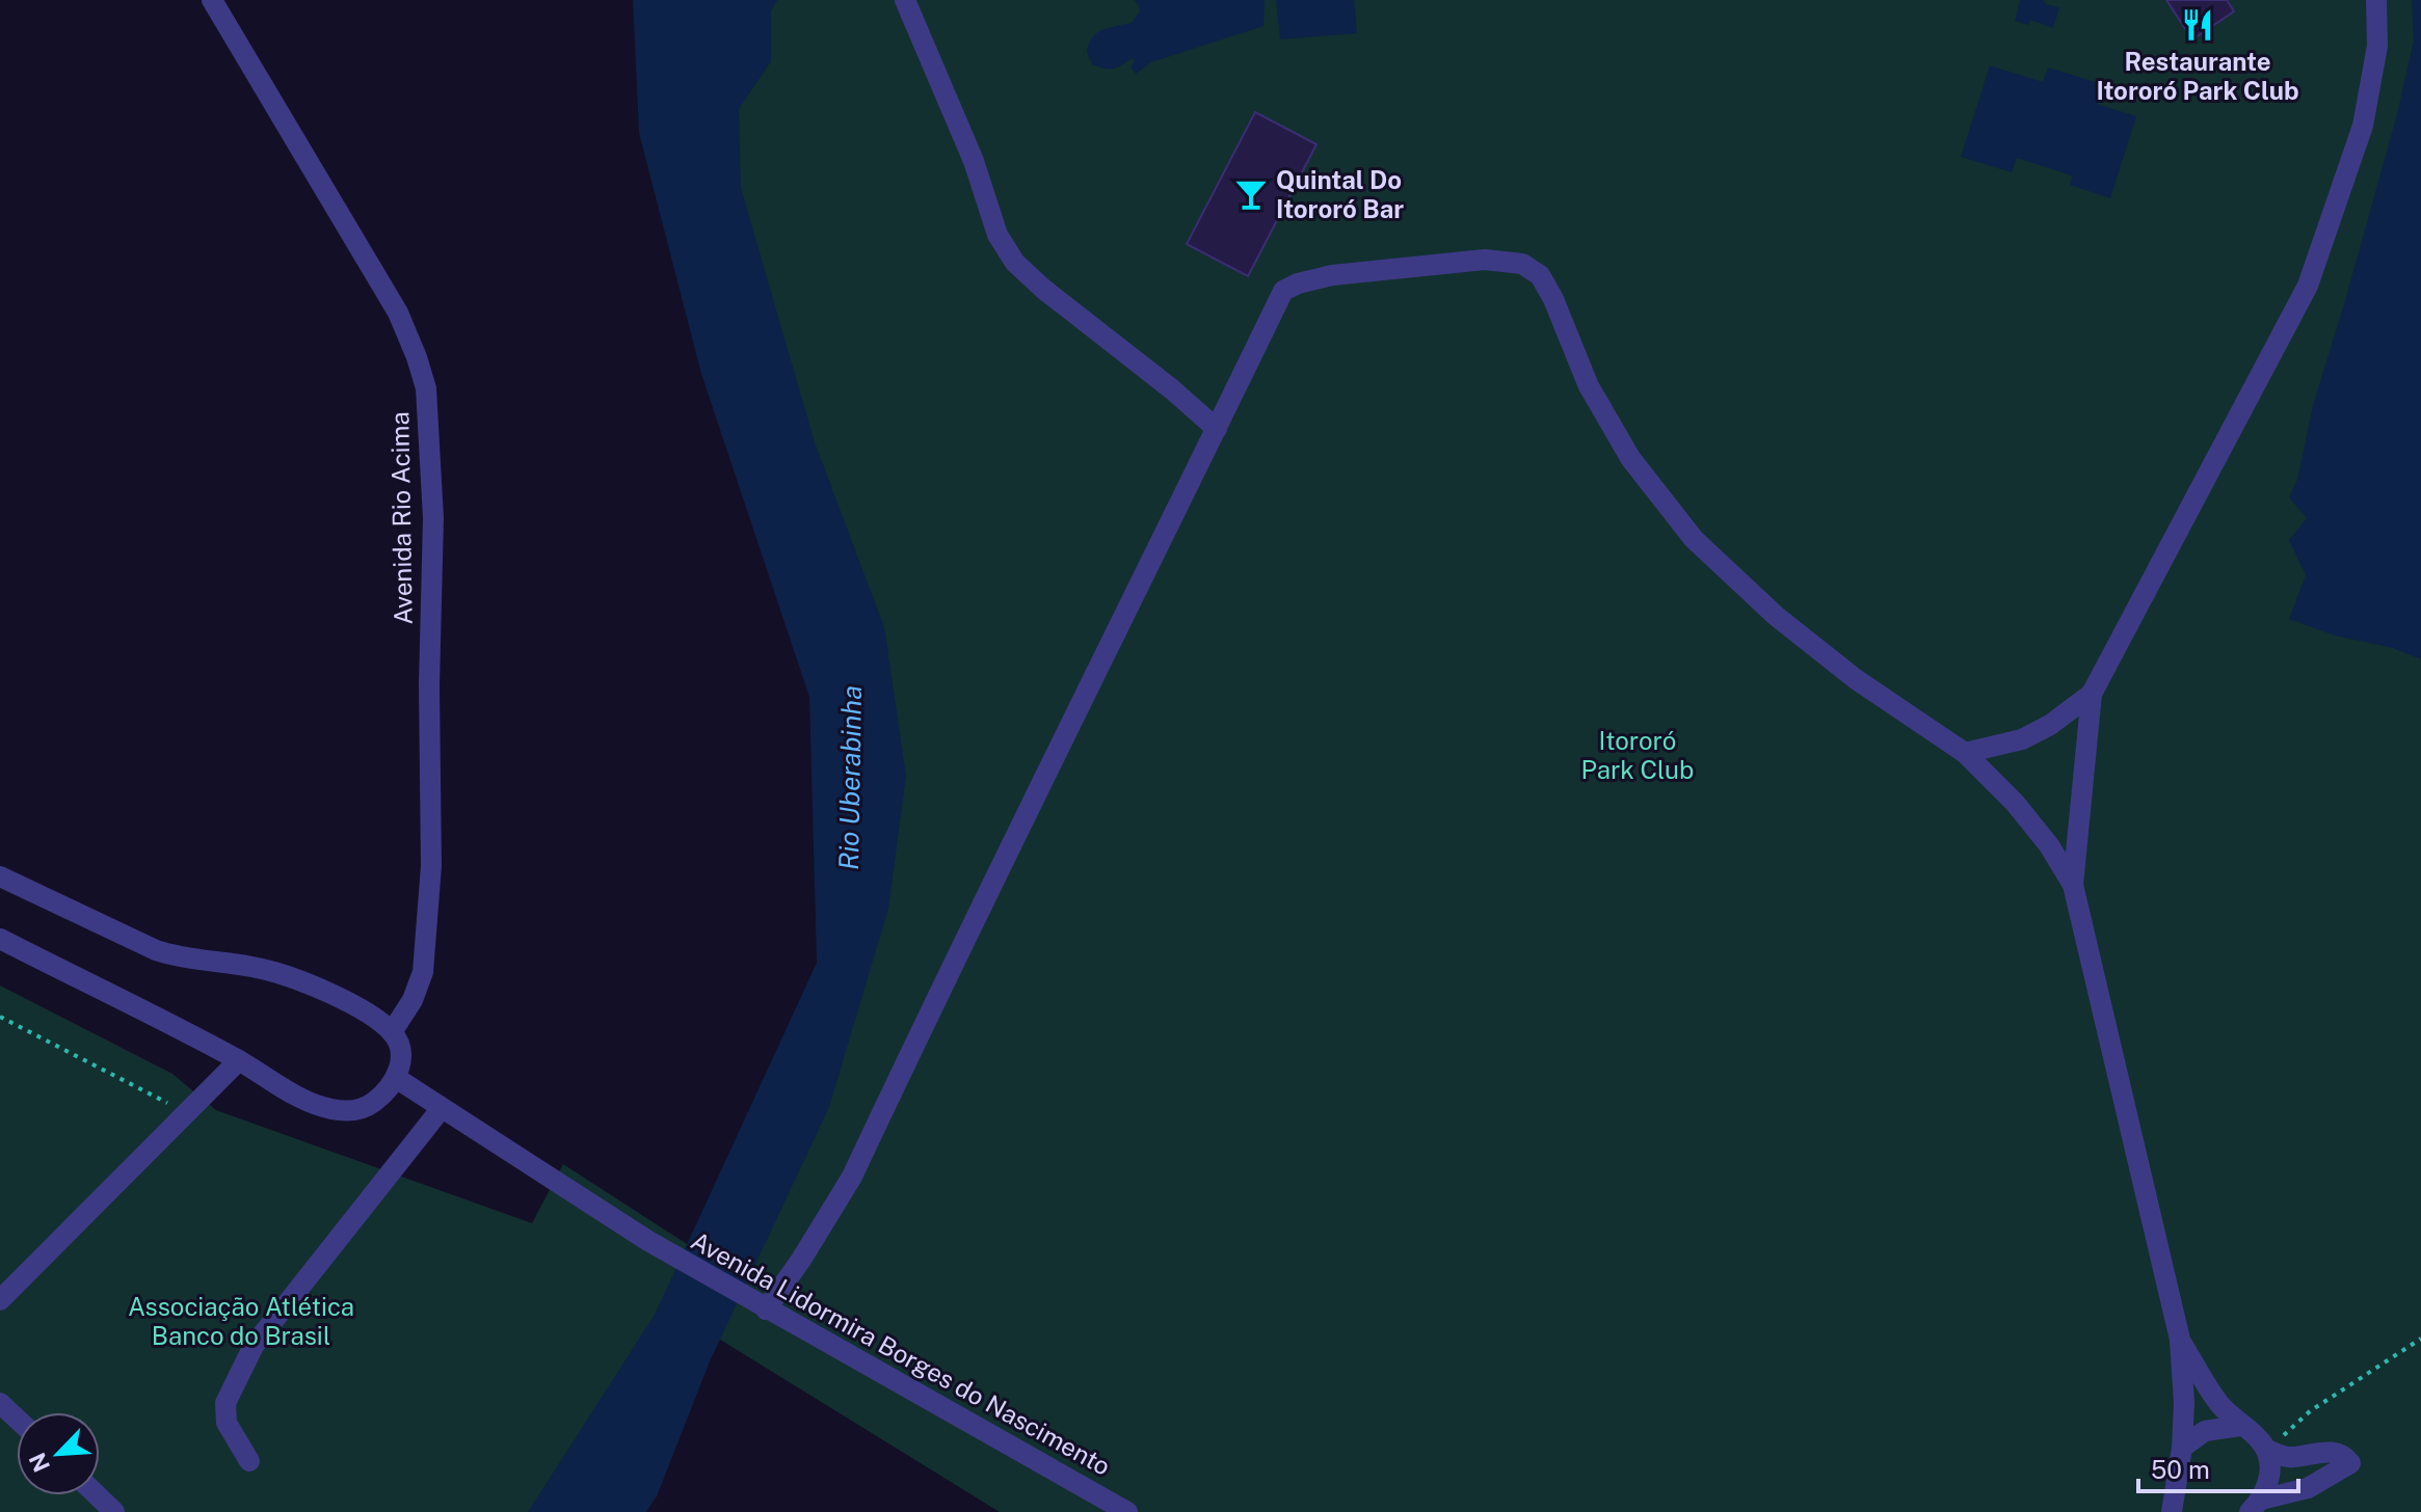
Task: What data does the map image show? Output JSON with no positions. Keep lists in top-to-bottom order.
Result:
{
  "streets": {
    "street": ["Avenida Rio Acima", "Avenida Lidormira Borges do Nascimento"]
  },
  "water": ["Rio Uberabinha"],
  "parks": ["Itororó Park Club", "Associação Atlética Banco do Brasil"],
  "places": {
    "restaurant": ["Restaurante Itororó Park Club"],
    "bar": ["Quintal Do Itororó Bar"]
  },
  "scale_bar": "50 m",
  "north": "bottom left"
}
